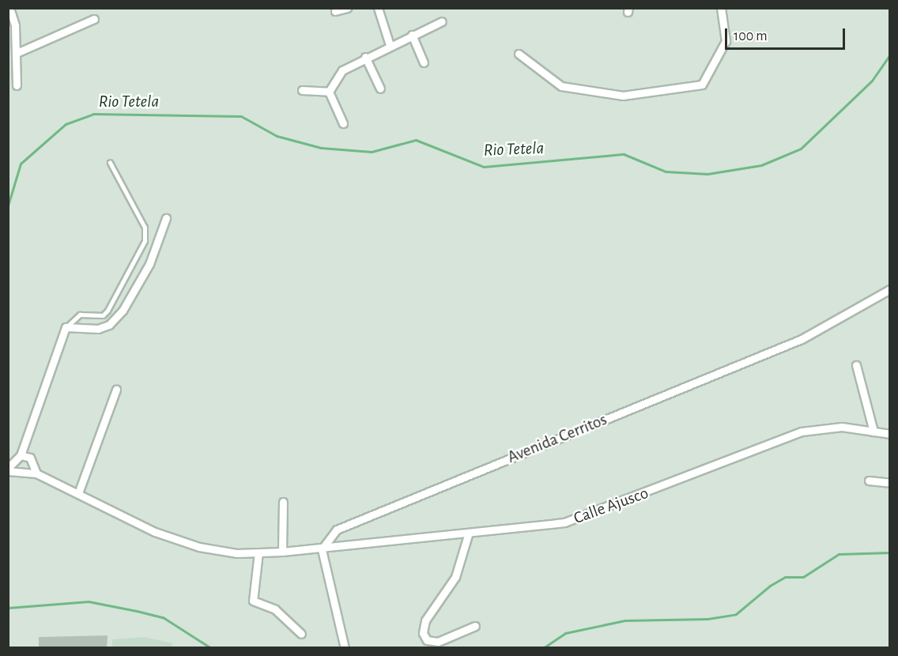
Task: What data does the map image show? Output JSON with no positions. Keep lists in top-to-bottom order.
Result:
{
  "streets": {
    "street": ["Avenida Cerritos", "Calle Ajusco"]
  },
  "crossings": [
    ["Avenida Cerritos", "Calle Ajusco"]
  ],
  "water": ["Rio Tetela"],
  "scale_bar": "100 m"
}
